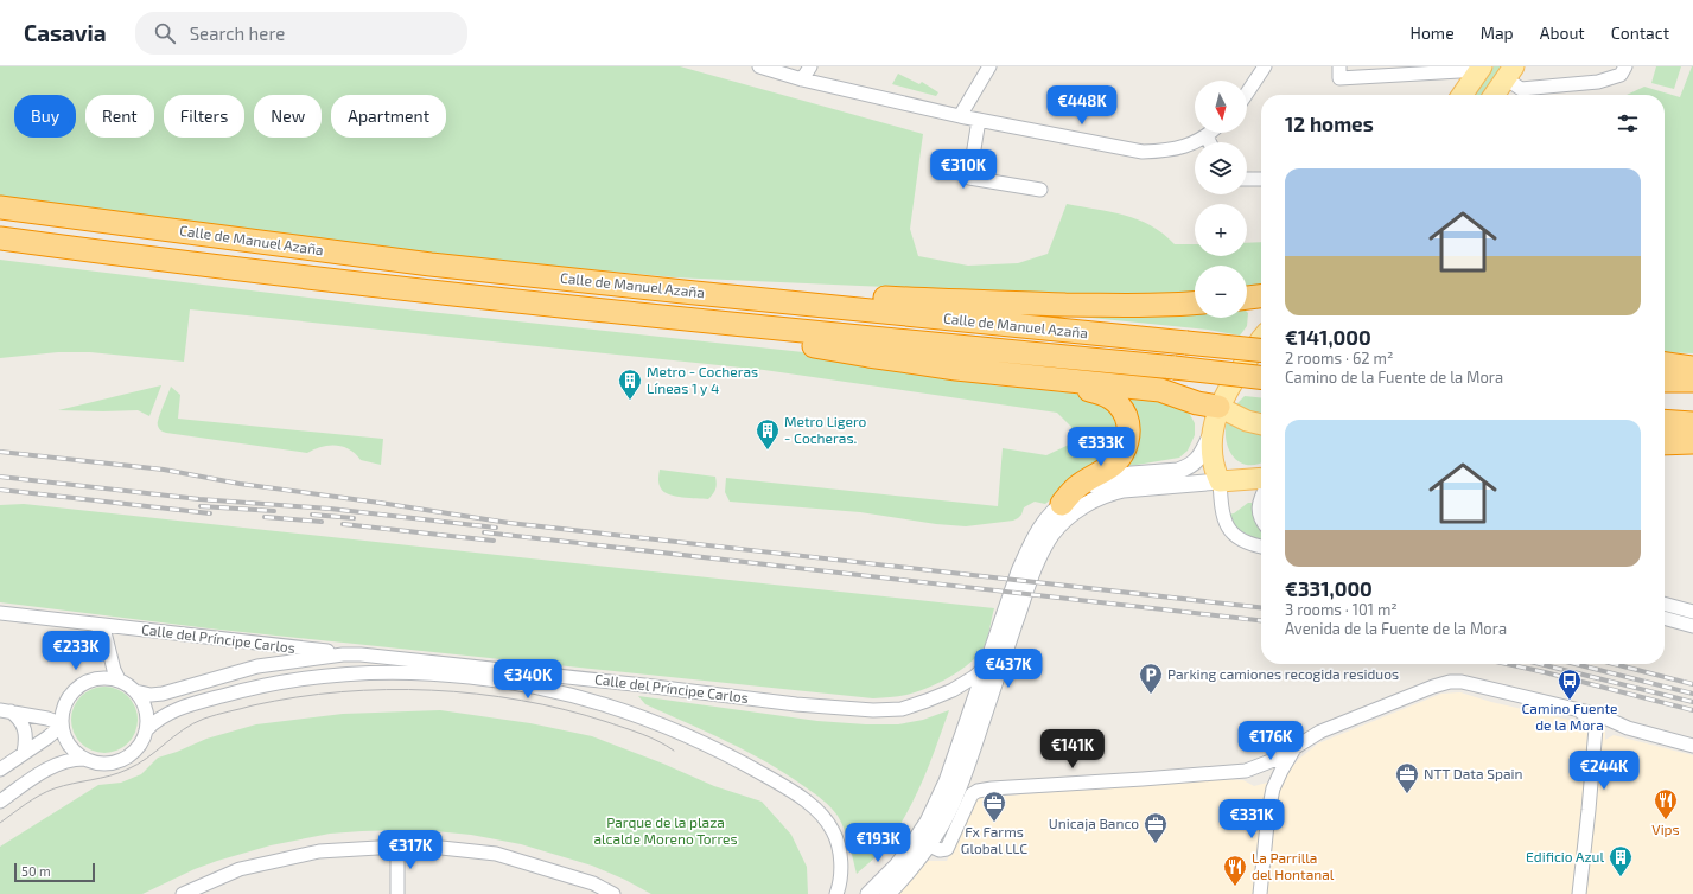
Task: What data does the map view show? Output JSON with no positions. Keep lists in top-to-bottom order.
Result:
{
  "streets": {
    "highway": ["Calle de Manuel Azaña"],
    "street": ["Calle del Príncipe Carlos"]
  },
  "parks": ["Parque de la plaza alcalde Moreno Torres"],
  "places": {
    "building": ["Metro - Cocheras Líneas 1 y 4", "Metro Ligero - Cocheras.", "Edificio Azul"],
    "parking": ["Parking camiones recogida residuos"],
    "bus stop": ["Camino Fuente de la Mora"],
    "office": ["NTT Data Spain", "Fx Farms Global LLC", "Unicaja Banco"],
    "restaurant": ["Vips", "La Parrilla del Hontanal"]
  },
  "scale_bar": "50 m",
  "north": "bottom",
  "page": {
    "header": "Casavia",
    "search": "Search here",
    "nav": [
      "Home",
      "Map",
      "About",
      "Contact"
    ],
    "map_buttons": ["+", "−"],
    "price": [
      "€448K",
      "€310K",
      "€333K",
      "€233K",
      "€437K",
      "€340K",
      "€176K",
      "€141K",
      "€244K",
      "€331K",
      "€193K",
      "€317K"
    ],
    "chip": [
      "Buy",
      "Rent",
      "Filters",
      "New",
      "Apartment"
    ],
    "heading": "12 homes",
    "list": [
      {
        "name": "€141,000",
        "note": "2 rooms · 62 m² · Camino de la Fuente de la Mora"
      },
      {
        "name": "€331,000",
        "note": "3 rooms · 101 m² · Avenida de la Fuente de la Mora"
      }
    ],
    "scale": "50 m"
  }
}
